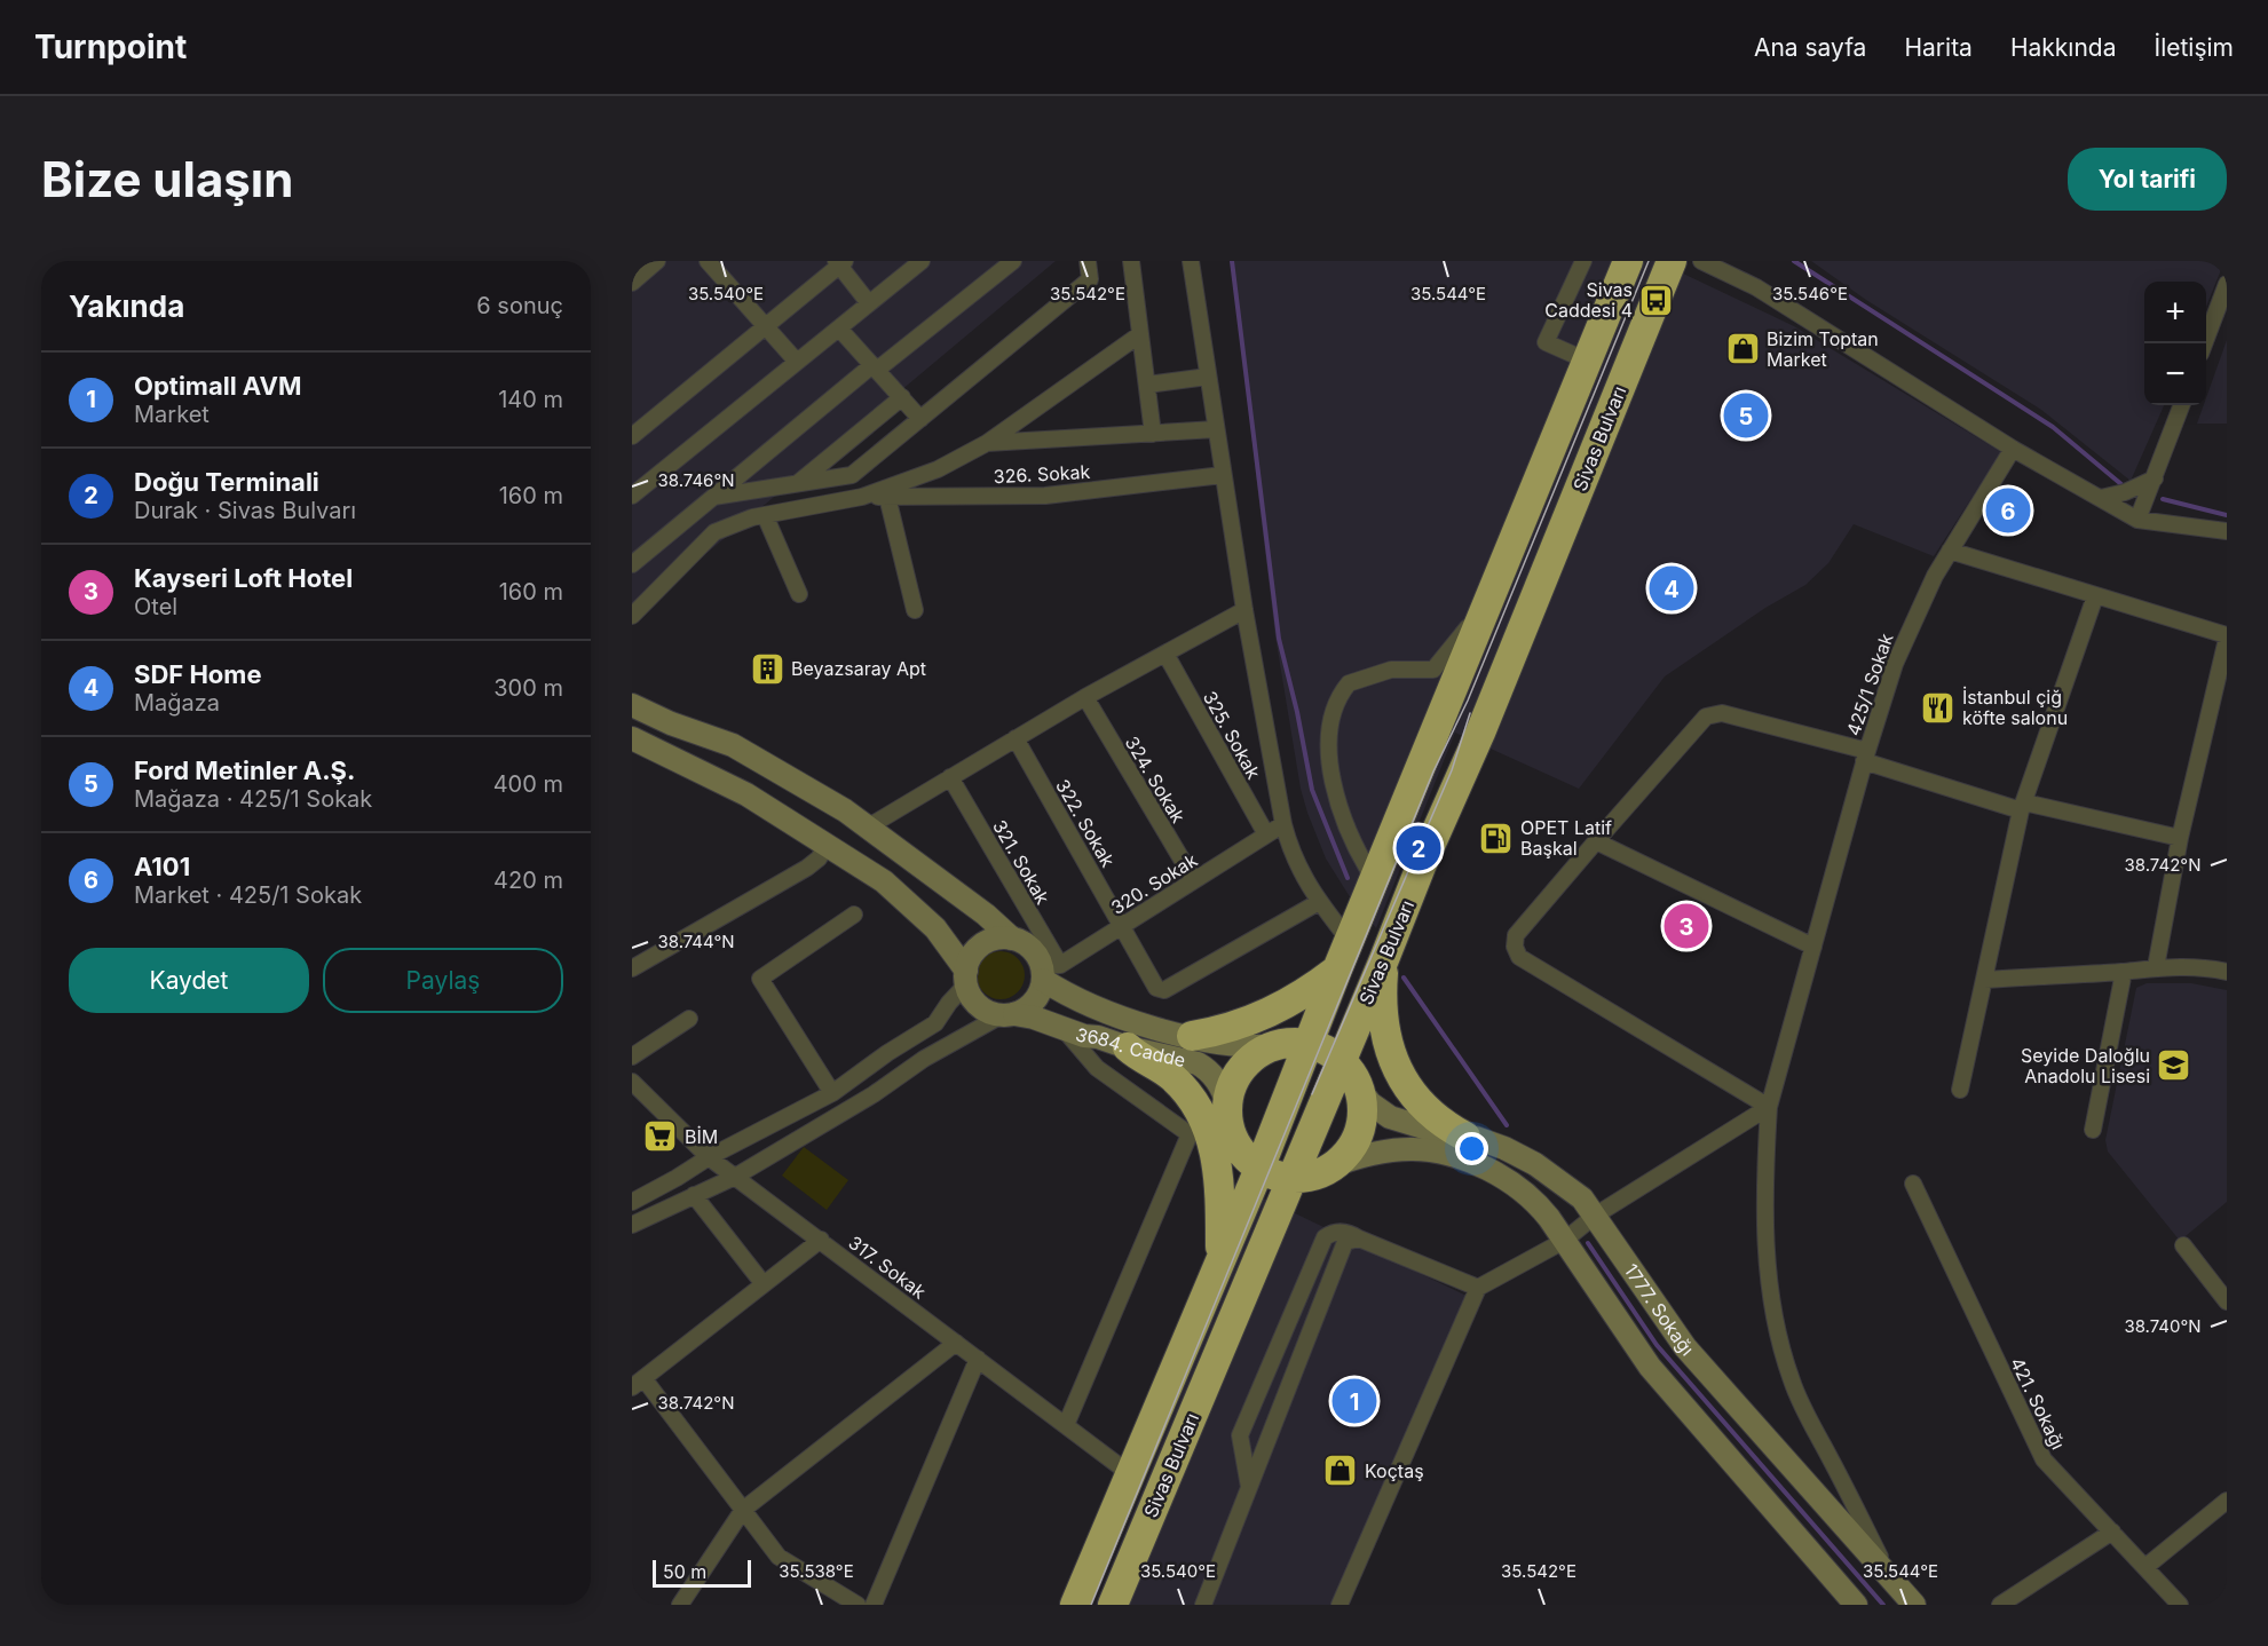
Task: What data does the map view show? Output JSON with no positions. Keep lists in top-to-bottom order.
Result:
{
  "streets": {
    "highway": ["Sivas Bulvarı"],
    "street": [
      "326. Sokak",
      "425/1 Sokak",
      "325. Sokak",
      "324. Sokak",
      "322. Sokak",
      "321. Sokak",
      "320. Sokak",
      "3684. Cadde",
      "317. Sokak",
      "1777. Sokağı",
      "421. Sokağı"
    ]
  },
  "crossings": [
    ["Sivas Bulvarı", "317. Sokak"],
    ["425/1 Sokak", "1777. Sokağı"],
    ["325. Sokak", "320. Sokak"],
    ["324. Sokak", "320. Sokak"],
    ["322. Sokak", "320. Sokak"],
    ["321. Sokak", "320. Sokak"],
    ["321. Sokak", "3684. Cadde"],
    ["320. Sokak", "3684. Cadde"]
  ],
  "places": {
    "bus stop": ["Sivas Caddesi 4"],
    "shop": ["Bizim Toptan Market", "Koçtaş"],
    "building": ["Beyazsaray Apt"],
    "restaurant": ["İstanbul çiğ köfte salonu"],
    "fuel station": ["OPET Latif Başkal"],
    "school or university": ["Seyide Daloğlu Anadolu Lisesi"],
    "supermarket": ["BİM"]
  },
  "scale_bar": "50 m",
  "page": {
    "header": "Turnpoint",
    "nav": [
      "Ana sayfa",
      "Harita",
      "Hakkında",
      "İletişim"
    ],
    "buttons": [
      "Yol tarifi",
      ["Kaydet", "Paylaş"]
    ],
    "title": "Bize ulaşın",
    "heading": ["Yakında", "6 sonuç"],
    "map_buttons": ["+", "−"],
    "list": [
      {
        "mark": "1",
        "name": "Optimall AVM",
        "note": "Market",
        "value": "140 m"
      },
      {
        "mark": "2",
        "name": "Doğu Terminali",
        "note": "Durak · Sivas Bulvarı",
        "value": "160 m"
      },
      {
        "mark": "3",
        "name": "Kayseri Loft Hotel",
        "note": "Otel",
        "value": "160 m"
      },
      {
        "mark": "4",
        "name": "SDF Home",
        "note": "Mağaza",
        "value": "300 m"
      },
      {
        "mark": "5",
        "name": "Ford Metinler A.Ş.",
        "note": "Mağaza · 425/1 Sokak",
        "value": "400 m"
      },
      {
        "mark": "6",
        "name": "A101",
        "note": "Market · 425/1 Sokak",
        "value": "420 m"
      }
    ],
    "pins": [
      "5",
      "6",
      "4",
      "2",
      "3",
      "1"
    ],
    "scale": "50 m"
  },
  "coordinates": [
    "35.546°E",
    "35.540°E",
    "35.542°E",
    "35.544°E",
    "38.746°N",
    "38.742°N",
    "38.744°N",
    "38.740°N",
    "35.538°E"
  ]
}
